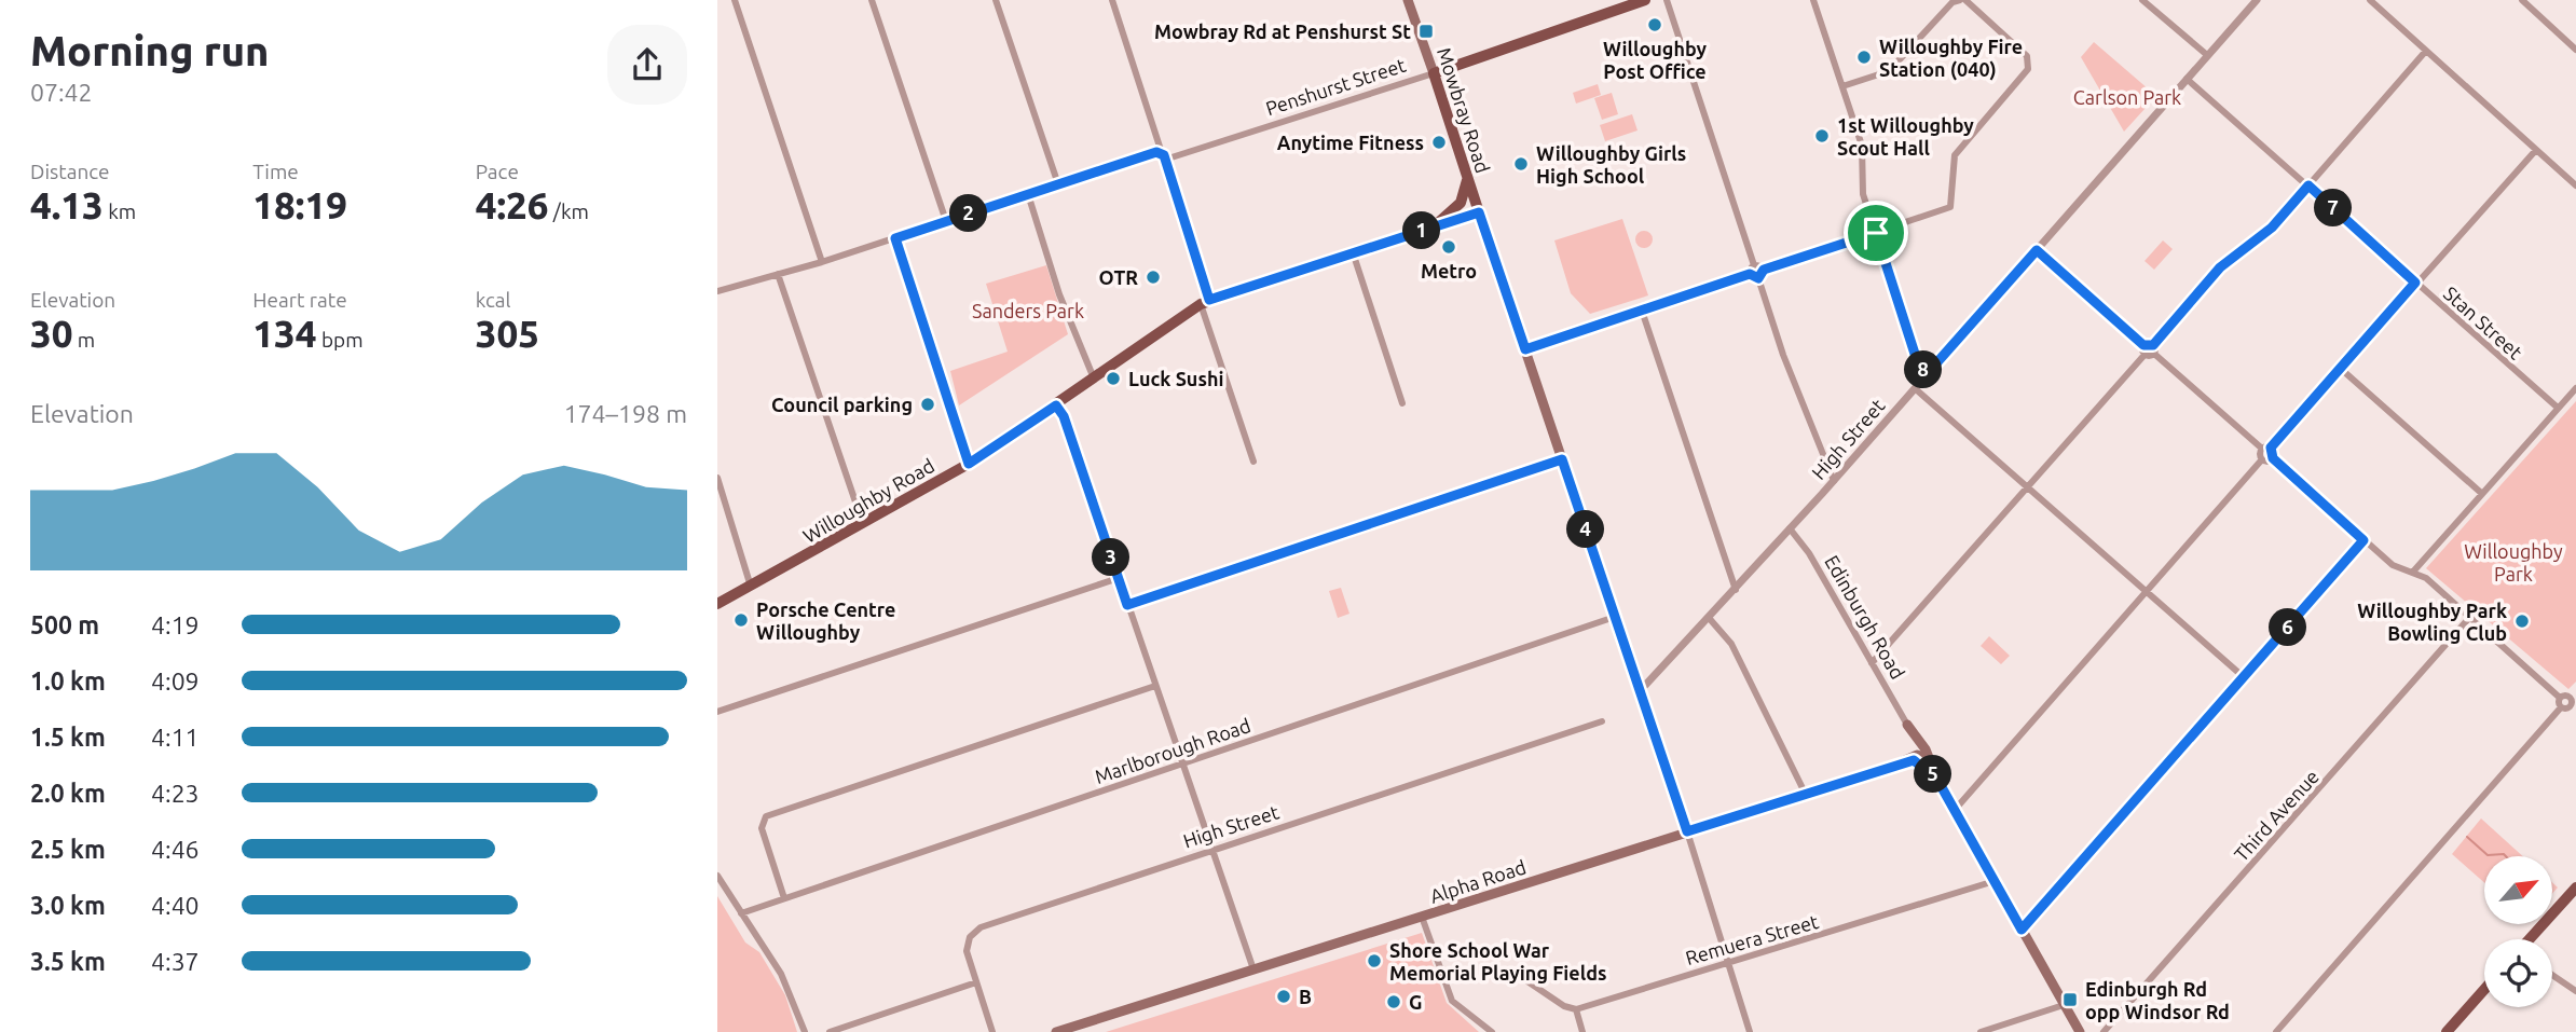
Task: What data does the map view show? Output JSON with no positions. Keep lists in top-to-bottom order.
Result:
{
  "streets": {
    "main road": [
      "Penshurst Street",
      "Mowbray Road",
      "Willoughby Road",
      "Alpha Road"
    ],
    "street": [
      "Stan Street",
      "High Street",
      "Edinburgh Road",
      "Marlborough Road",
      "Third Avenue",
      "Remuera Street"
    ]
  },
  "crossings": [
    ["Penshurst Street", "Mowbray Road"],
    ["Mowbray Road", "High Street"],
    ["Mowbray Road", "Willoughby Road"],
    ["Mowbray Road", "Marlborough Road"],
    ["Mowbray Road", "Alpha Road"],
    ["Stan Street", "High Street"],
    ["High Street", "Edinburgh Road"]
  ],
  "parks": ["Carlson Park", "Sanders Park", "Willoughby Park"],
  "places": {
    "other": [
      "Willoughby Post Office",
      "Willoughby Fire Station (040)",
      "1st Willoughby Scout Hall",
      "Anytime Fitness",
      "Willoughby Girls High School",
      "Metro",
      "OTR",
      "Luck Sushi",
      "Council parking",
      "Porsche Centre Willoughby",
      "Willoughby Park Bowling Club",
      "Shore School War Memorial Playing Fields",
      "B",
      "G"
    ],
    "transit": ["Mowbray Rd at Penshurst St", "Edinburgh Rd opp Windsor Rd"]
  },
  "north": "top right",
  "page": {
    "heading": ["Morning run", "07:42"],
    "stats": [
      ["Distance", "4.13 km"],
      ["Time", "18:19"],
      ["Pace", "4:26 /km"],
      ["Elevation", "30 m"],
      ["Heart rate", "134 bpm"],
      ["kcal", "305"]
    ],
    "pins": [
      "7",
      "2",
      "1",
      "8",
      "4",
      "3",
      "6",
      "5"
    ],
    "chart": ["Elevation", "174–198 m"],
    "list": [
      {
        "name": "500 m",
        "note": "4:19"
      },
      {
        "name": "1.0 km",
        "note": "4:09"
      },
      {
        "name": "1.5 km",
        "note": "4:11"
      },
      {
        "name": "2.0 km",
        "note": "4:23"
      },
      {
        "name": "2.5 km",
        "note": "4:46"
      },
      {
        "name": "3.0 km",
        "note": "4:40"
      },
      {
        "name": "3.5 km",
        "note": "4:37"
      }
    ]
  }
}
